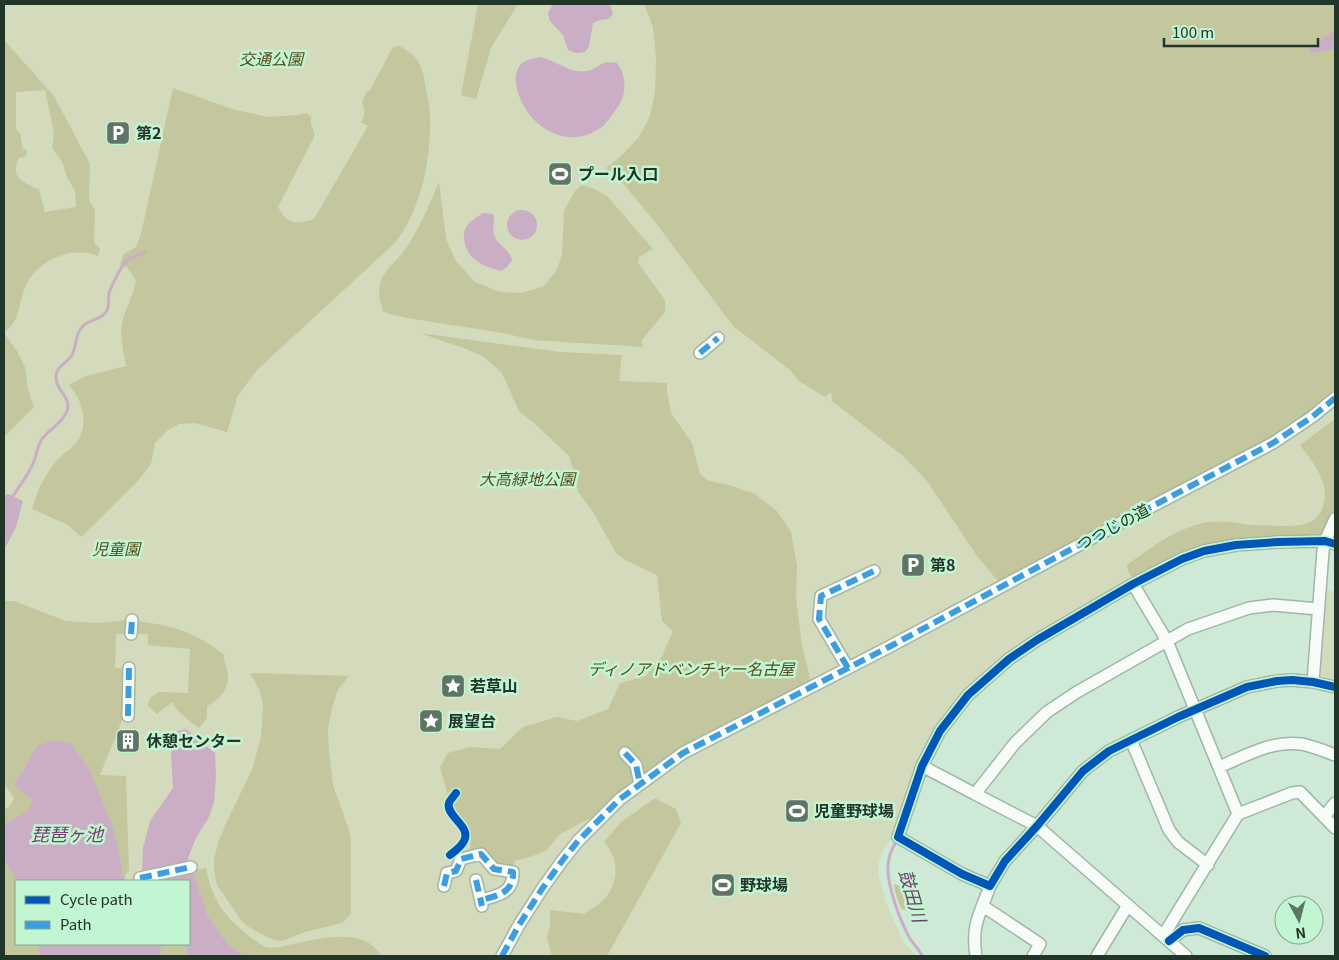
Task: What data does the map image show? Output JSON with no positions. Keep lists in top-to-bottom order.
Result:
{
  "streets": {
    "street": ["つつじの道"]
  },
  "water": ["琵琶ヶ池", "鼓田川"],
  "parks": [
    "交通公園",
    "大高緑地公園",
    "児童園",
    "ディノアドベンチャー名古屋"
  ],
  "places": {
    "parking": ["第2", "第8"],
    "sports": ["プール入口", "児童野球場", "野球場"],
    "place": ["若草山", "展望台"],
    "building": ["休憩センター"]
  },
  "legend": ["Cycle path", "Path"],
  "scale_bar": "100 m",
  "north": "bottom"
}
